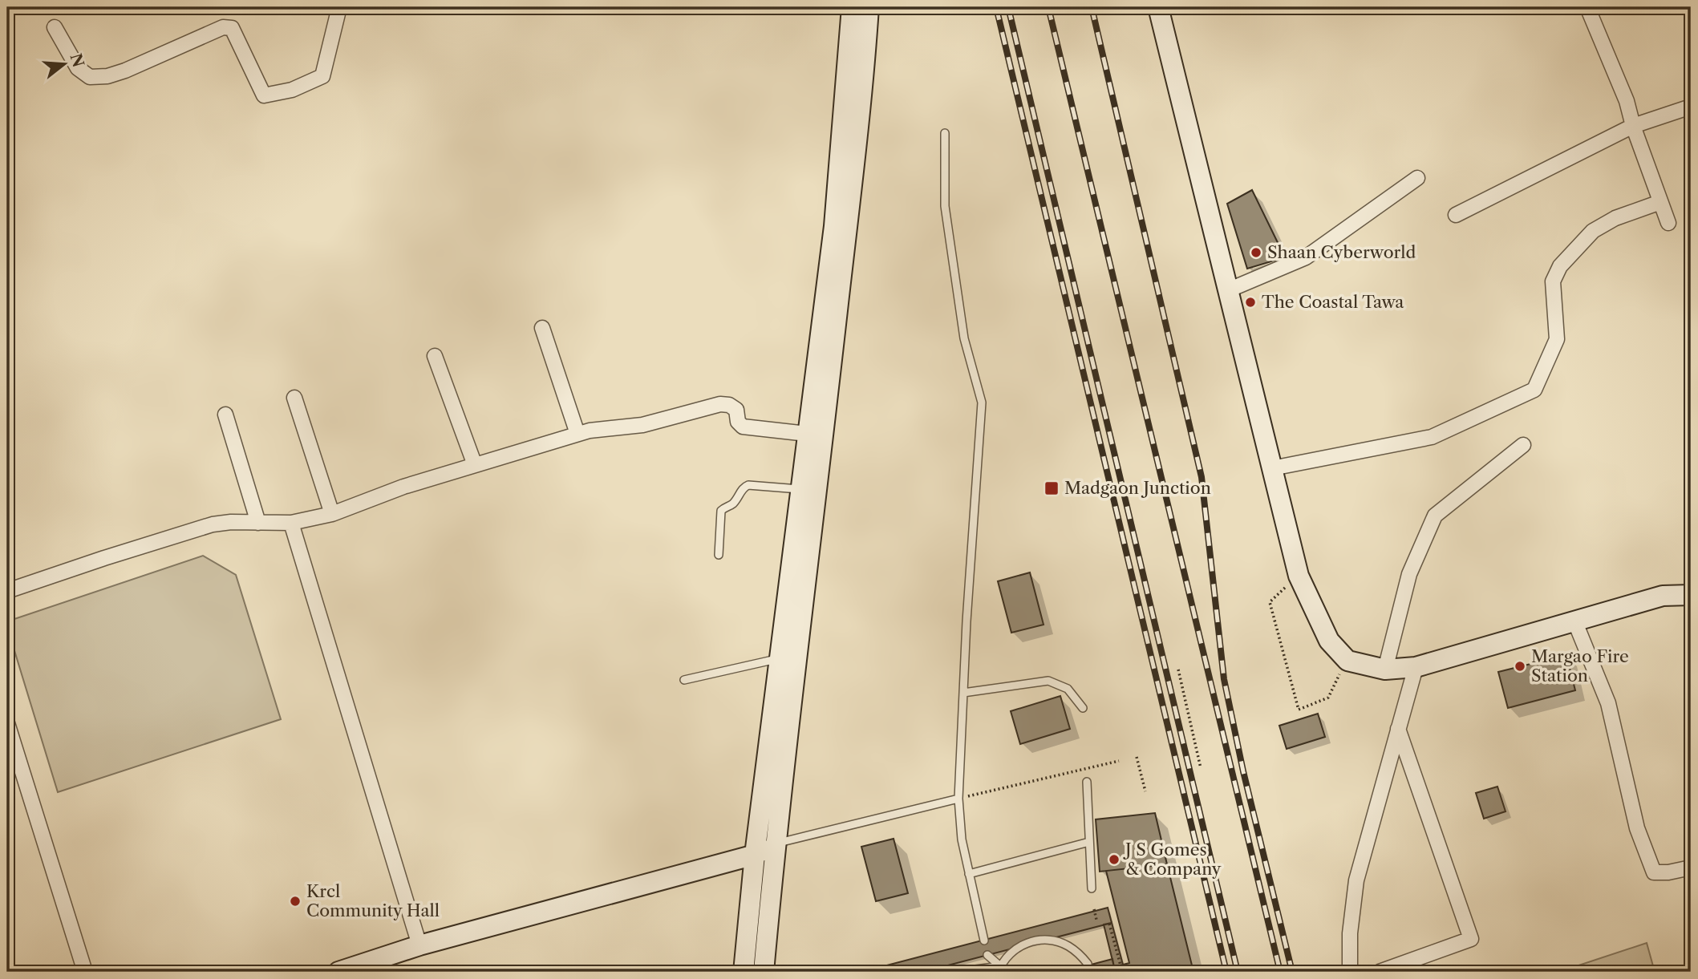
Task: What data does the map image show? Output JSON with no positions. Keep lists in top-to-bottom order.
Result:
{
  "places": {
    "other": [
      "Shaan Cyberworld",
      "The Coastal Tawa",
      "Margao Fire Station",
      "J S Gomes & Company",
      "Krcl Community Hall"
    ],
    "transit": ["Madgaon Junction"]
  },
  "north": "right"
}
